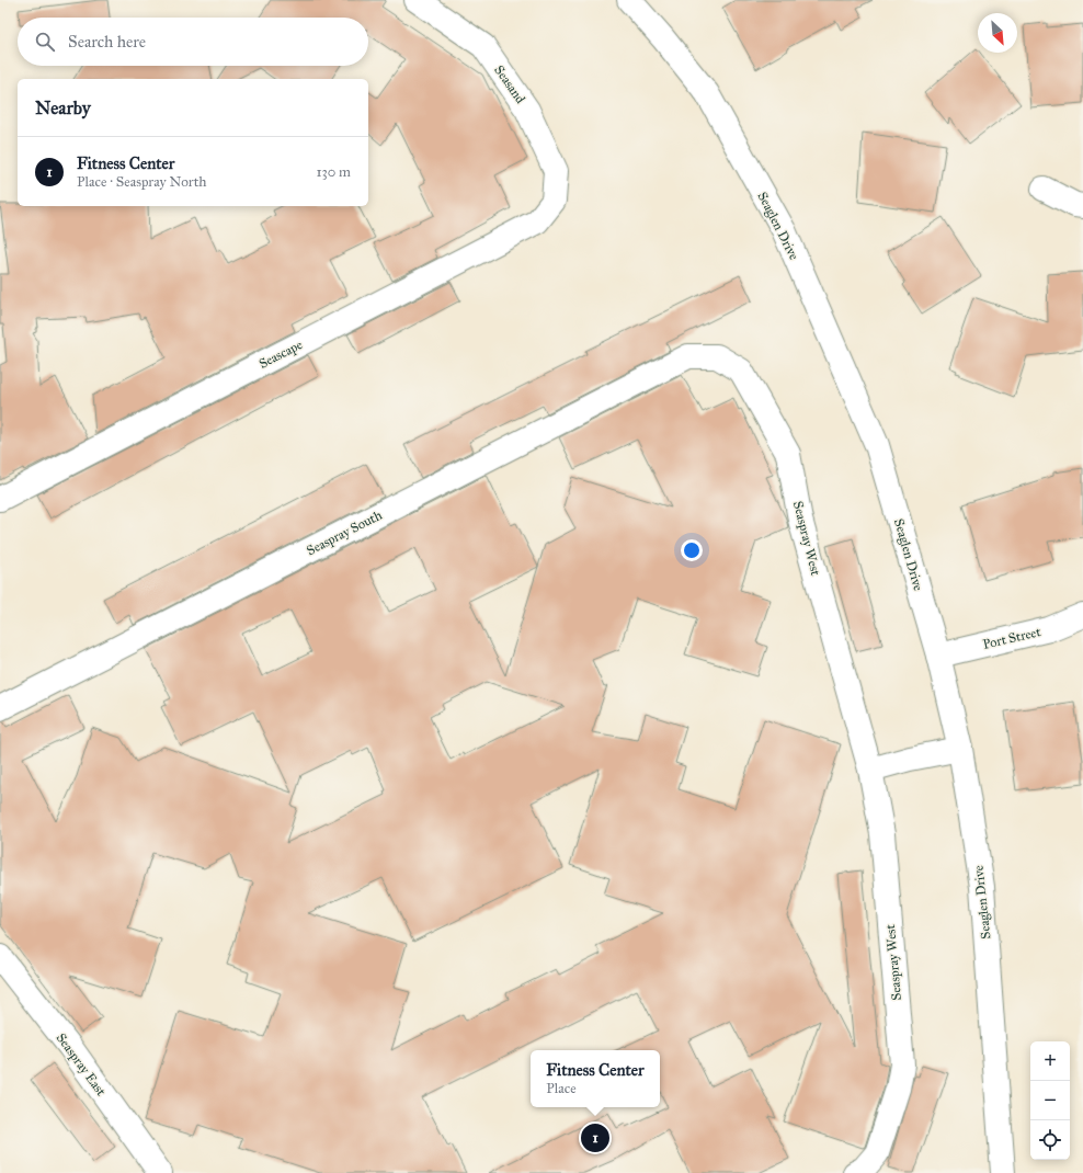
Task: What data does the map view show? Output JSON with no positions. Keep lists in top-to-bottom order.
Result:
{
  "streets": {
    "street": [
      "Seasand",
      "Seaglen Drive",
      "Seascape",
      "Seaspray South",
      "Seaspray West",
      "Port Street",
      "Seaspray East"
    ]
  },
  "crossings": [
    ["Seasand", "Seascape"],
    ["Seaglen Drive", "Port Street"],
    ["Seaspray South", "Seaspray West"]
  ],
  "north": "bottom right",
  "page": {
    "search": "Search here",
    "heading": "Nearby",
    "list": [
      {
        "mark": "1",
        "name": "Fitness Center",
        "note": "Place · Seaspray North",
        "value": "130 m"
      }
    ],
    "map_buttons": ["+", "−"],
    "popup": ["Fitness Center", "Place"],
    "pins": "1"
  }
}
